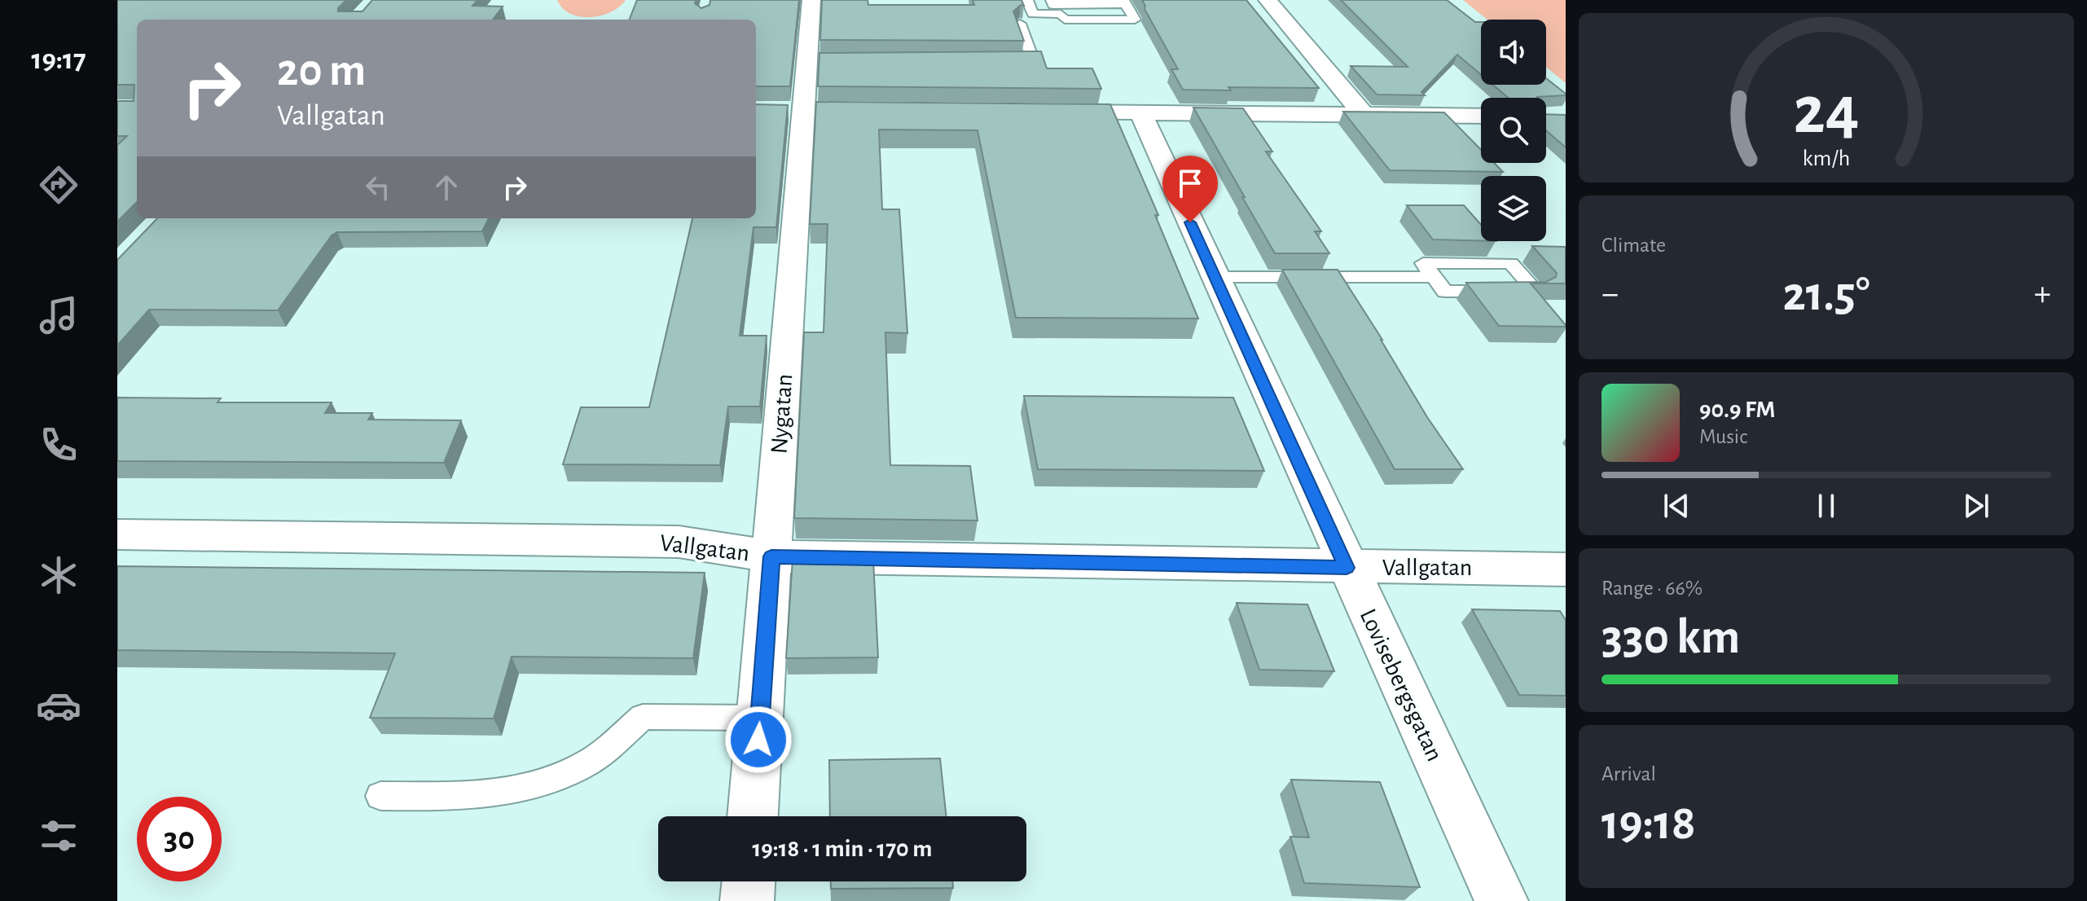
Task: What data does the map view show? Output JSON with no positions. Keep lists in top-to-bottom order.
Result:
{
  "streets": {
    "street": ["Nygatan", "Vallgatan", "Lovisebergsgatan"]
  },
  "crossings": [
    ["Nygatan", "Vallgatan"],
    ["Vallgatan", "Lovisebergsgatan"]
  ],
  "page": {
    "tabs": "19:17",
    "turn": ["20 m", "Vallgatan"],
    "tile": [
      "Climate",
      ["Range · 66%", "330 km"],
      ["Arrival", "19:18"]
    ],
    "heat": ["−", "21.5°", "+"],
    "song": ["90.9 FM", "Music"],
    "limit": "30",
    "trip": "19:18 · 1 min · 170 m",
    "gauge": ["24", "km/h"]
  }
}
